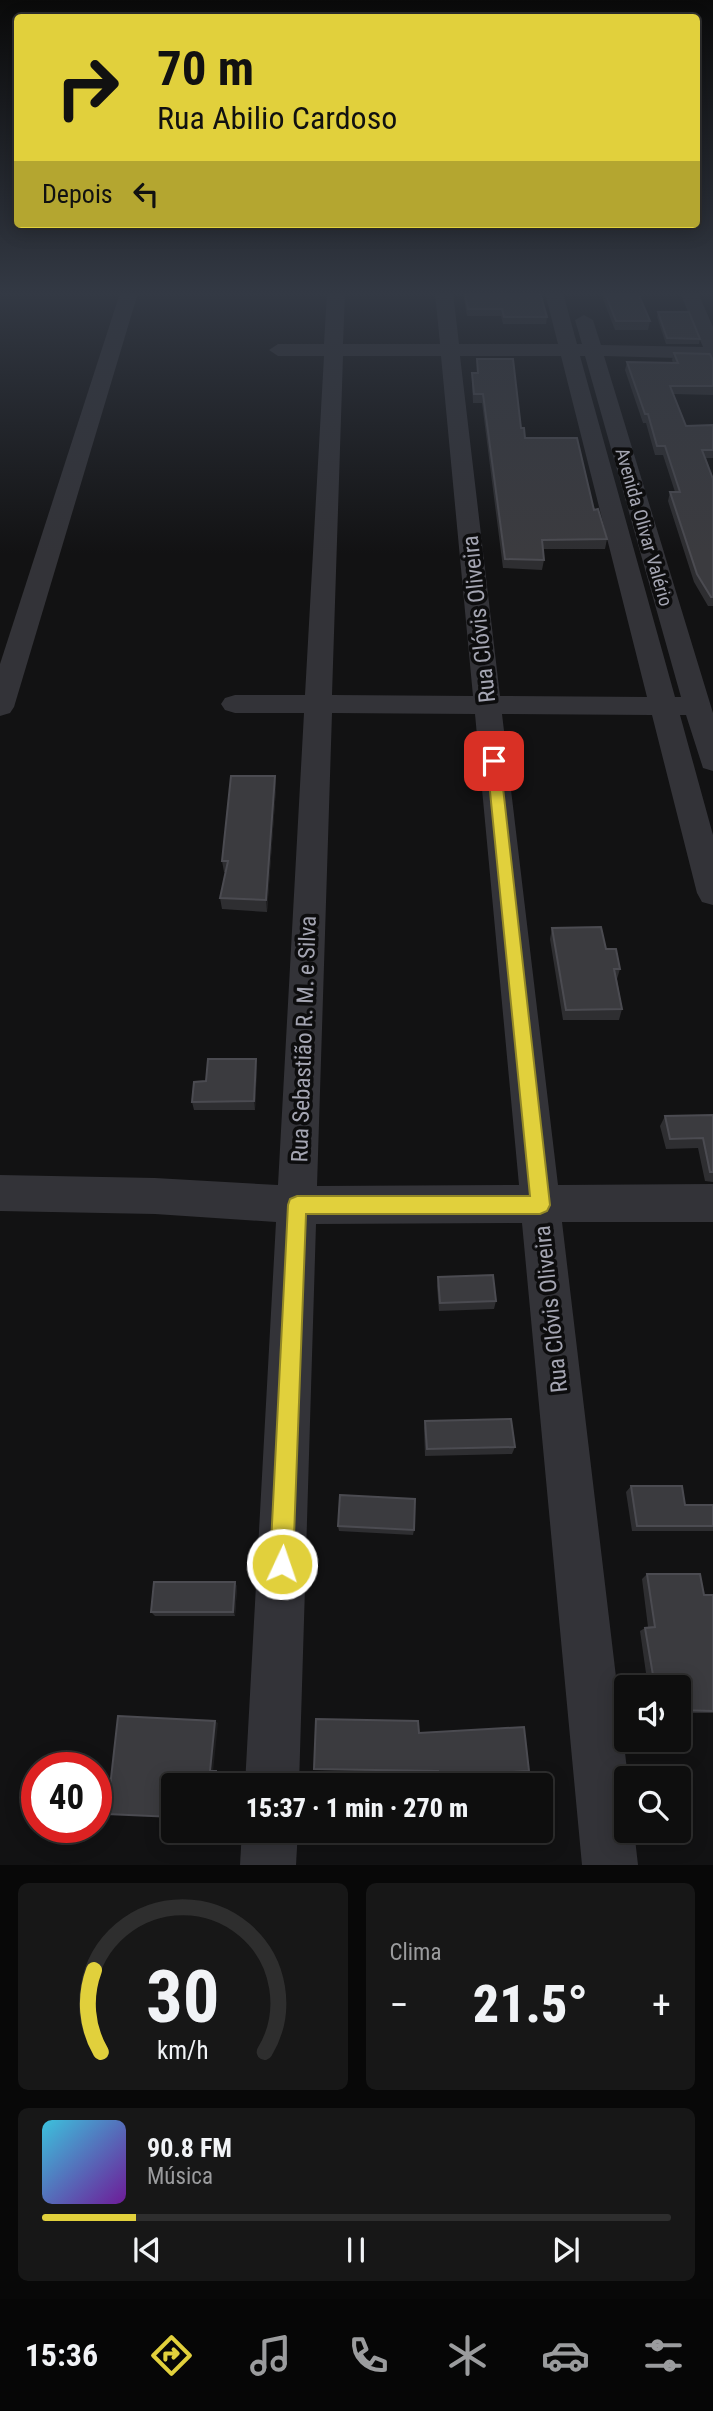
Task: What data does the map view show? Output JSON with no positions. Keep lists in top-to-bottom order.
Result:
{
  "streets": {
    "street": ["Avenida Olivar Valério", "Rua Clóvis Oliveira", "Rua Sebastião R. M. e Silva"]
  },
  "page": {
    "turn": ["70 m", "Rua Abilio Cardoso"],
    "then": "Depois",
    "limit": "40",
    "trip": "15:37 · 1 min · 270 m",
    "tile": "Clima",
    "heat": ["−", "21.5°", "+"],
    "song": ["90.8 FM", "Música"],
    "tabs": "15:36",
    "gauge": ["30", "km/h"]
  }
}
